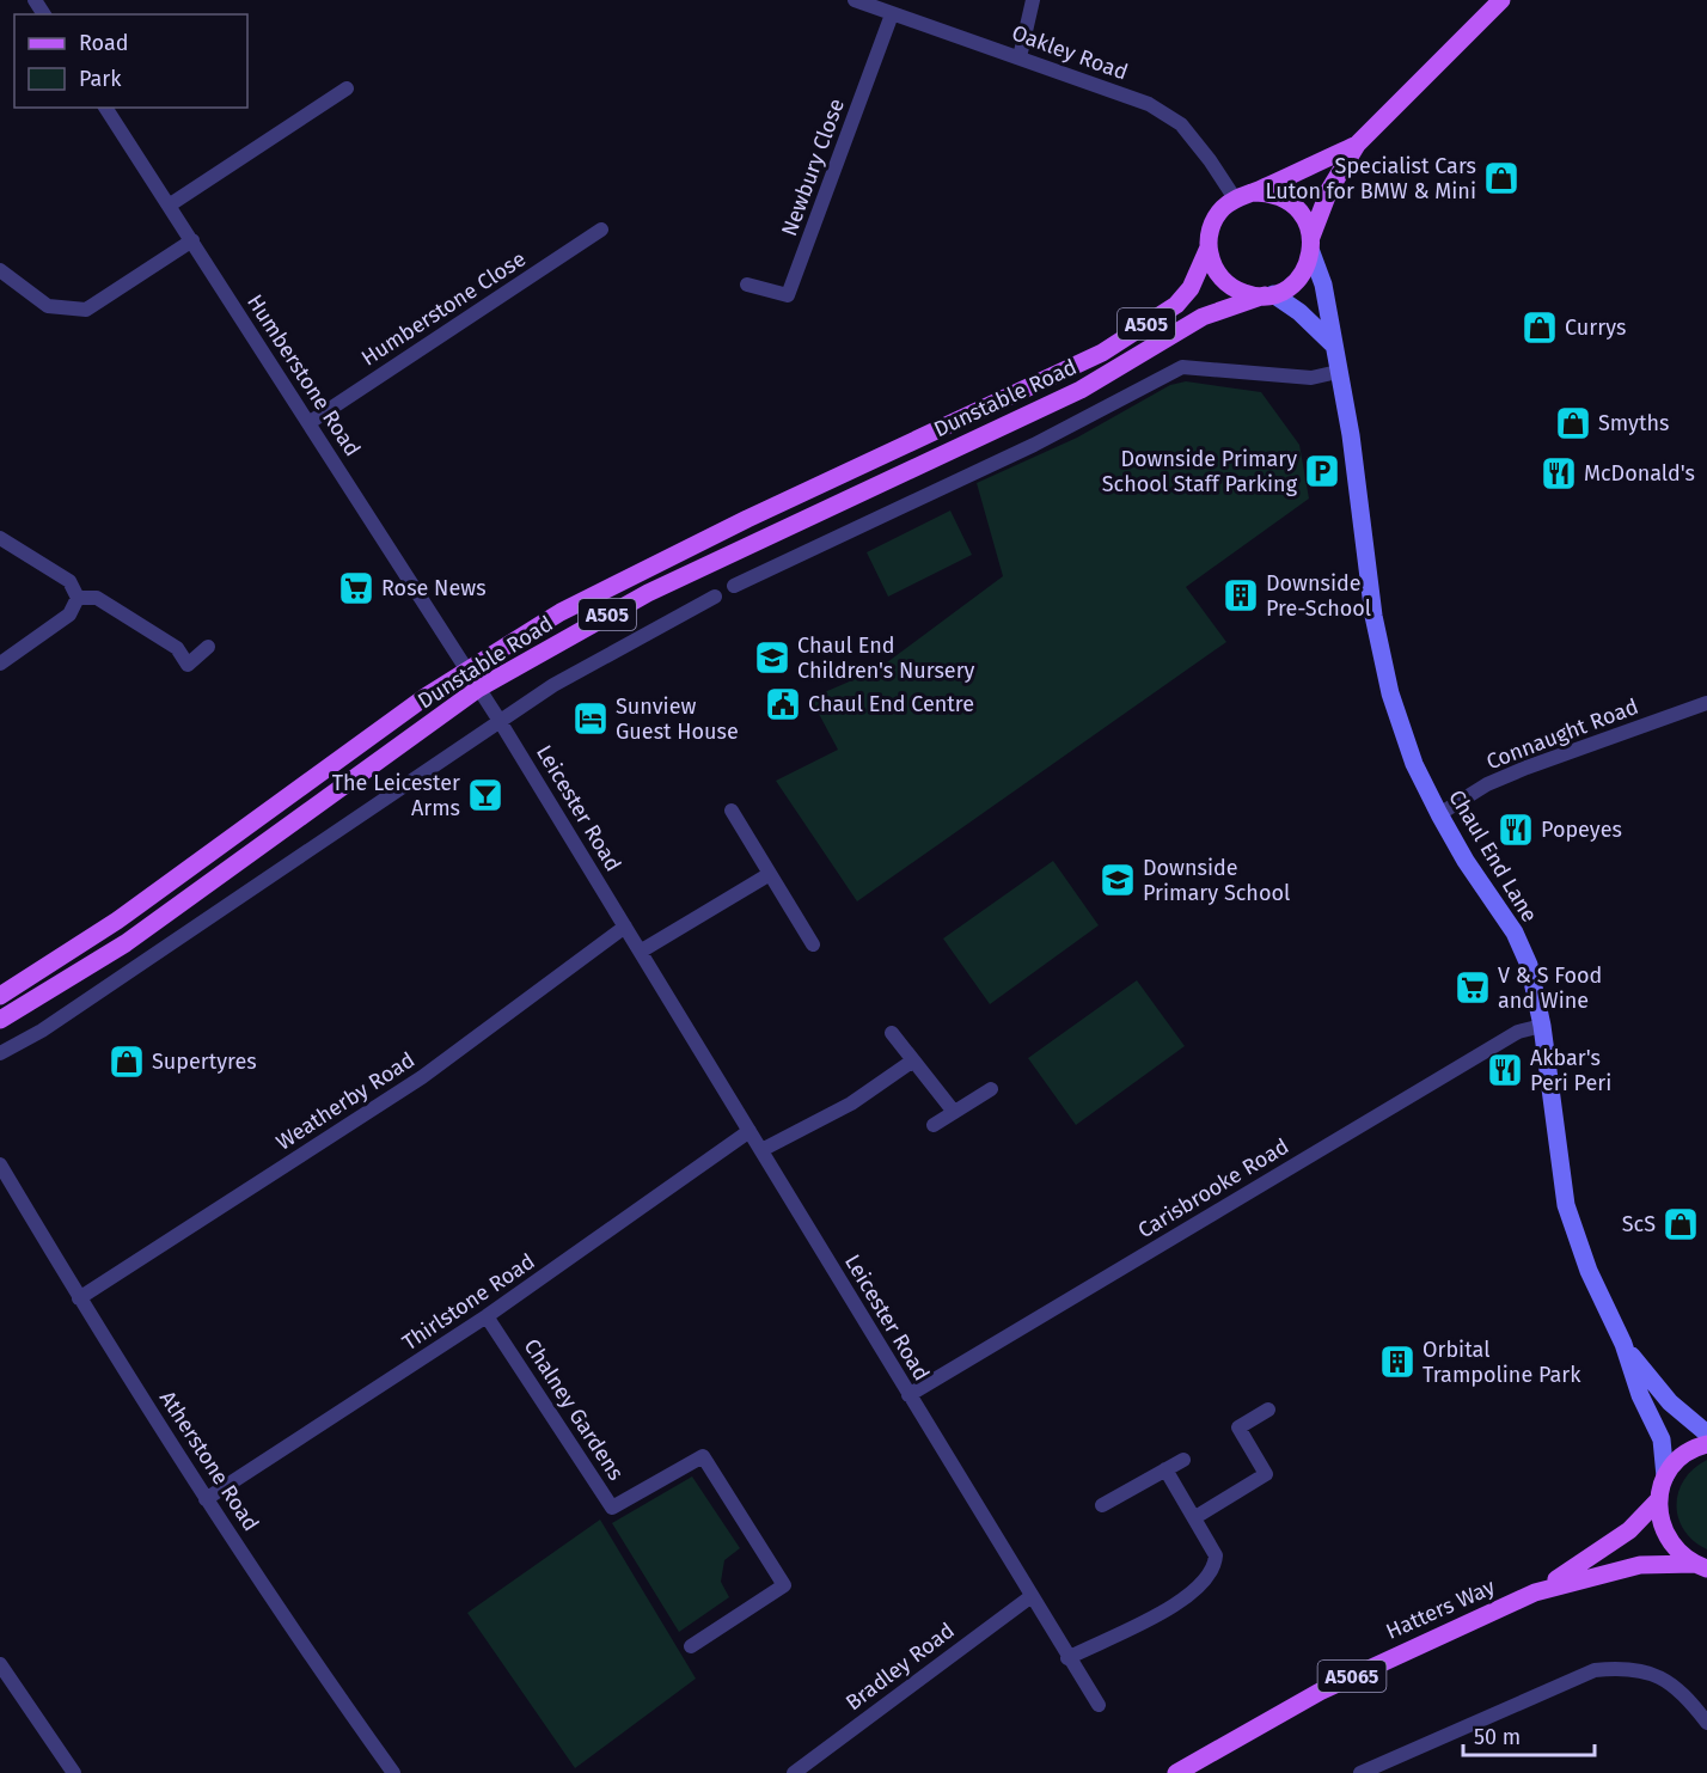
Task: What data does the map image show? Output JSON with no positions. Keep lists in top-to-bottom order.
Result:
{
  "streets": {
    "main road": [
      "A505",
      "Dunstable Road",
      "Hatters Way",
      "A5065"
    ],
    "street": [
      "Oakley Road",
      "Newbury Close",
      "Humberstone Close",
      "Humberstone Road",
      "Connaught Road",
      "Leicester Road",
      "Chaul End Lane",
      "Weatherby Road",
      "Carisbrooke Road",
      "Thirlstone Road",
      "Chalney Gardens",
      "Atherstone Road",
      "Bradley Road"
    ]
  },
  "crossings": [
    ["Oakley Road", "Newbury Close"],
    ["Oakley Road", "Dunstable Road"],
    ["Oakley Road", "Chaul End Lane"],
    ["Humberstone Close", "Humberstone Road"],
    ["Humberstone Road", "Dunstable Road"],
    ["Humberstone Road", "Leicester Road"],
    ["Dunstable Road", "Leicester Road"],
    ["Dunstable Road", "Chaul End Lane"],
    ["Connaught Road", "Chaul End Lane"],
    ["Leicester Road", "Weatherby Road"],
    ["Leicester Road", "Carisbrooke Road"],
    ["Leicester Road", "Thirlstone Road"],
    ["Leicester Road", "Bradley Road"],
    ["Chaul End Lane", "Carisbrooke Road"],
    ["Weatherby Road", "Atherstone Road"],
    ["Thirlstone Road", "Chalney Gardens"],
    ["Thirlstone Road", "Atherstone Road"]
  ],
  "places": {
    "shop": [
      "Specialist Cars Luton for BMW & Mini",
      "Currys",
      "Smyths",
      "Supertyres",
      "ScS"
    ],
    "parking": ["Downside Primary School Staff Parking"],
    "restaurant": ["McDonald's", "Popeyes", "Akbar's Peri Peri"],
    "supermarket": ["Rose News", "V & S Food and Wine"],
    "building": ["Downside Pre-School", "Orbital Trampoline Park"],
    "school or university": ["Chaul End Children's Nursery", "Downside Primary School"],
    "public building": ["Chaul End Centre"],
    "hotel": ["Sunview Guest House"],
    "bar": ["The Leicester Arms"]
  },
  "legend": ["Road", "Park"],
  "scale_bar": "50 m"
}
